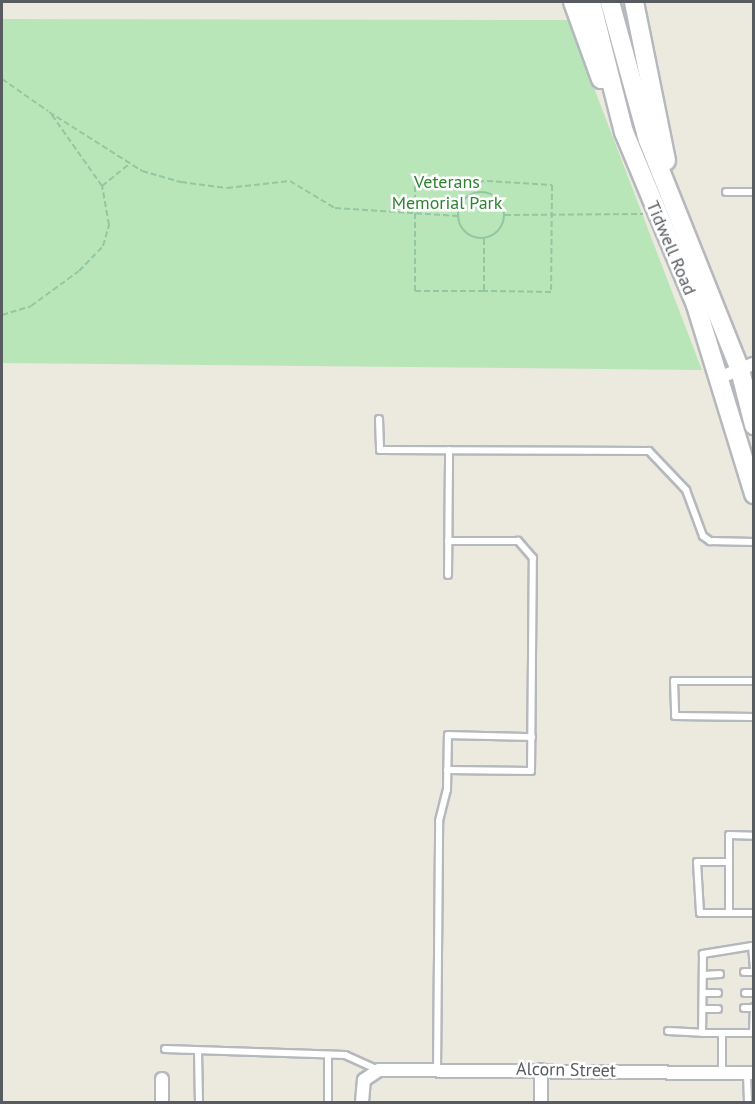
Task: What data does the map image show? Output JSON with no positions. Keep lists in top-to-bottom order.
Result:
{
  "streets": {
    "main road": ["Tidwell Road"],
    "street": ["Alcorn Street"]
  },
  "parks": ["Veterans Memorial Park"]
}
